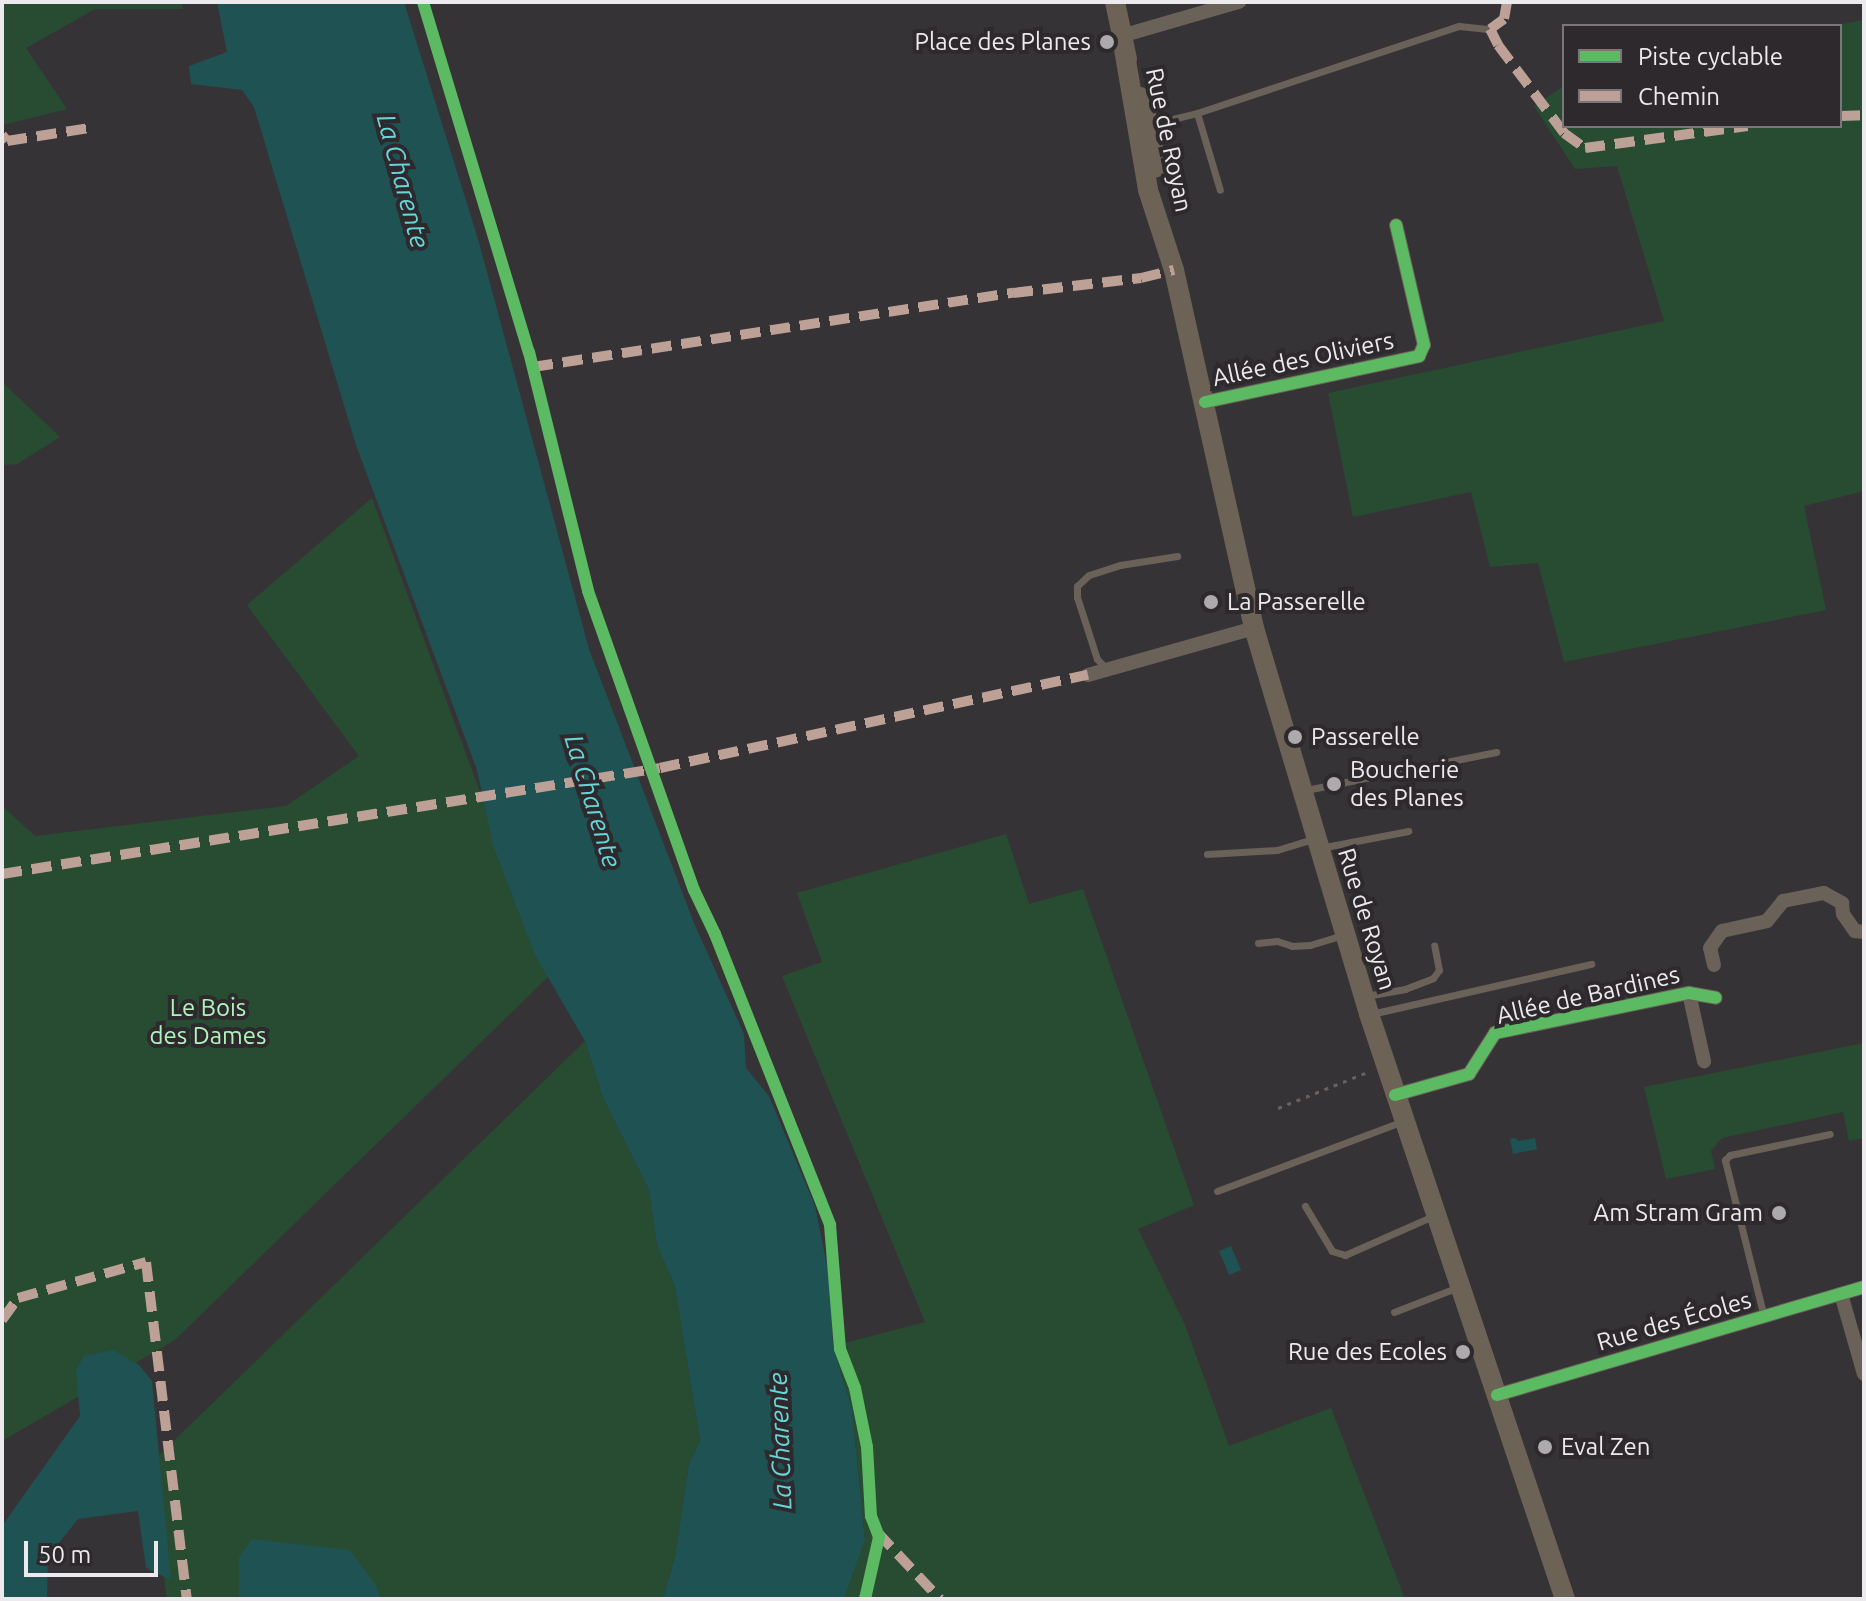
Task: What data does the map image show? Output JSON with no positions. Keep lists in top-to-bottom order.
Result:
{
  "streets": {
    "main road": ["Rue de Royan"],
    "street": ["Allée des Oliviers", "Allée de Bardines", "Rue des Écoles"]
  },
  "crossings": [
    ["Rue de Royan", "Allée des Oliviers"],
    ["Rue de Royan", "Allée de Bardines"],
    ["Rue de Royan", "Rue des Écoles"]
  ],
  "water": ["La Charente"],
  "parks": ["Le Bois des Dames"],
  "places": [
    "Place des Planes",
    "La Passerelle",
    "Passerelle",
    "Boucherie des Planes",
    "Am Stram Gram",
    "Rue des Ecoles",
    "Eval Zen"
  ],
  "legend": ["Piste cyclable", "Chemin"],
  "scale_bar": "50 m"
}
